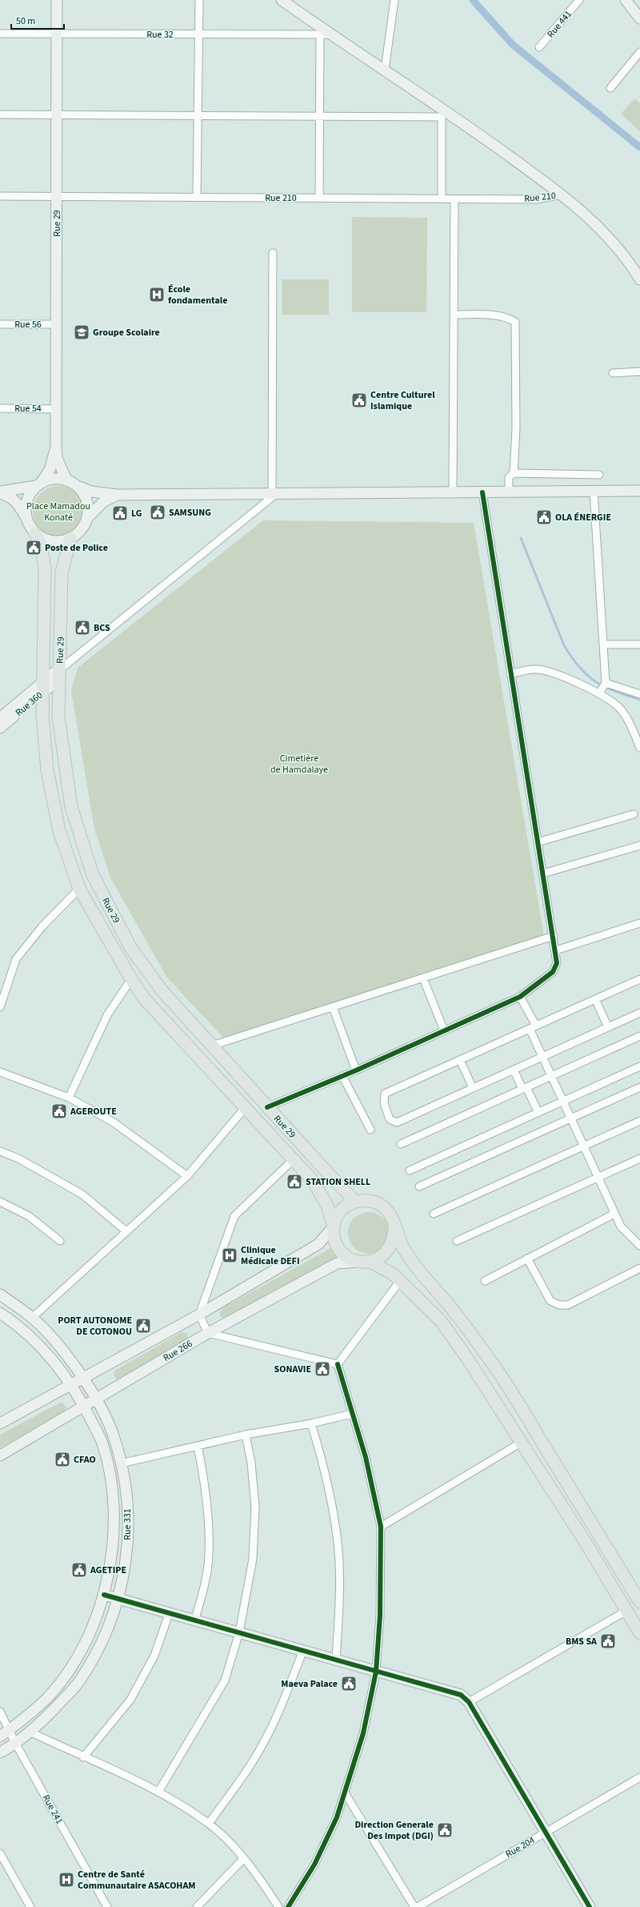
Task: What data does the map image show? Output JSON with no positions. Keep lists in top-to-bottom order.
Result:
{
  "streets": {
    "main road": [
      "Rue 29",
      "Rue 360",
      "Rue 266",
      "Rue 331"
    ],
    "street": [
      "Rue 441",
      "Rue 32",
      "Rue 210",
      "Rue 56",
      "Rue 54",
      "Rue 241",
      "Rue 204"
    ]
  },
  "crossings": [
    ["Rue 32", "Rue 29"],
    ["Rue 210", "Rue 29"],
    ["Rue 29", "Rue 56"],
    ["Rue 29", "Rue 54"],
    ["Rue 29", "Rue 360"],
    ["Rue 29", "Rue 266"],
    ["Rue 266", "Rue 331"],
    ["Rue 331", "Rue 241"]
  ],
  "parks": ["Place Mamadou Konaté", "Cimetière de Hamdalaye"],
  "places": {
    "hospital": ["École fondamentale", "Clinique Médicale DEFI", "Centre de Santé Communautaire ASACOHAM"],
    "school or university": ["Groupe Scolaire"],
    "public building": [
      "Centre Culturel Islamique",
      "SAMSUNG",
      "LG",
      "OLA ÉNERGIE",
      "Poste de Police",
      "BCS",
      "AGEROUTE",
      "STATION SHELL",
      "PORT AUTONOME DE COTONOU",
      "SONAVIE",
      "CFAO",
      "AGETIPE",
      "BMS SA",
      "Maeva Palace",
      "Direction Generale Des Impot (DGI)"
    ]
  },
  "scale_bar": "50 m"
}
